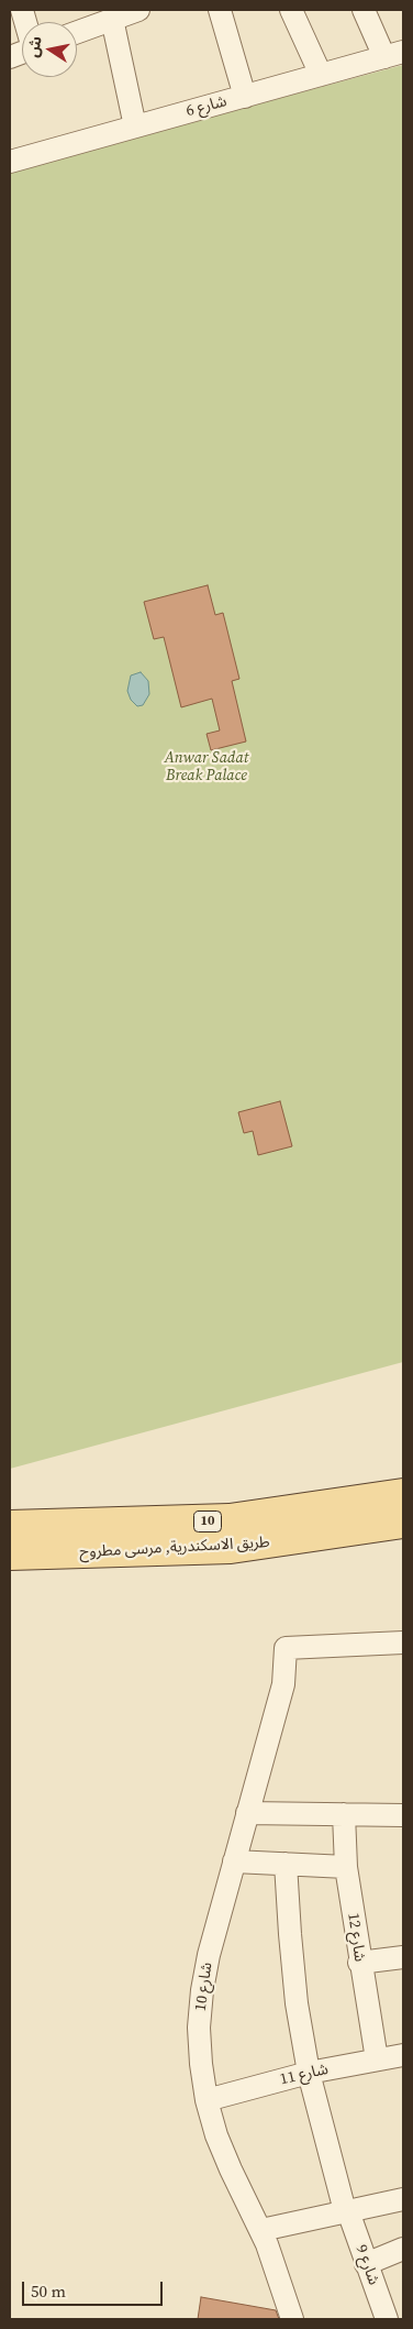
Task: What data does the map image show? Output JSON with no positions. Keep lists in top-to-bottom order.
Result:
{
  "streets": {
    "main road": ["10", "طريق الاسكندرية, مرسى مطروح"],
    "street": [
      "شارع 6",
      "شارع 12",
      "شارع 10",
      "شارع 11",
      "شارع 9"
    ]
  },
  "crossings": [
    ["شارع 12", "شارع 11"],
    ["شارع 10", "شارع 11"],
    ["شارع 11", "شارع 9"]
  ],
  "parks": ["Anwar Sadat Break Palace"],
  "scale_bar": "50 m",
  "north": "left"
}
